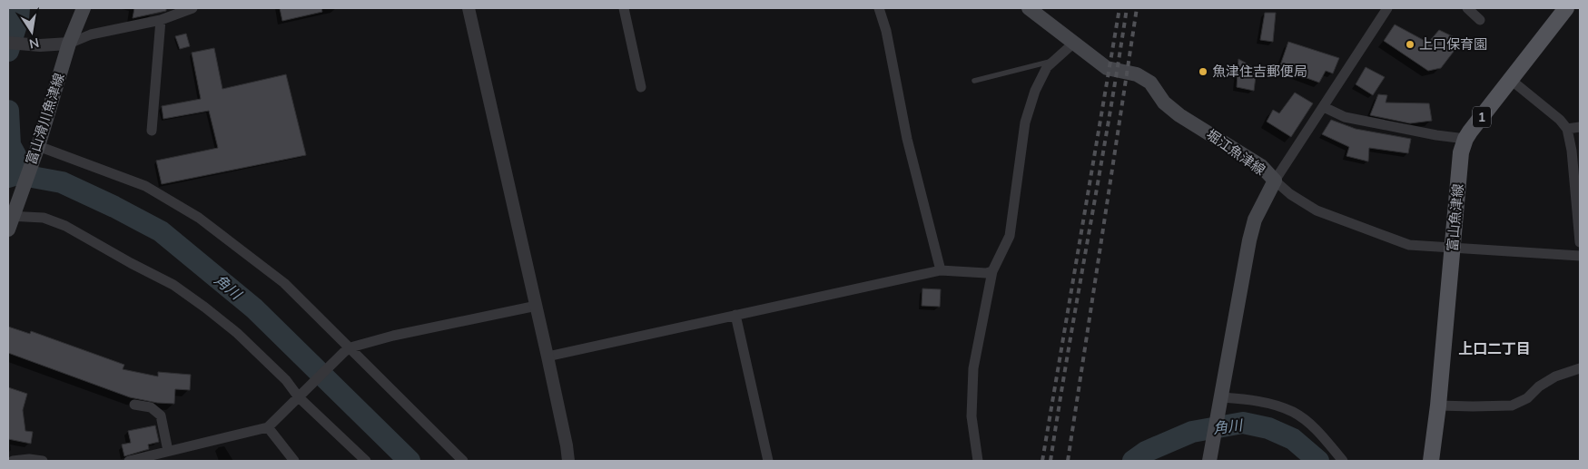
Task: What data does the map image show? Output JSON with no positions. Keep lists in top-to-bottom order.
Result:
{
  "streets": {
    "main road": [
      "1",
      "富山滑川魚津線",
      "堀江魚津線",
      "富山魚津線"
    ]
  },
  "districts": ["上口二丁目"],
  "water": ["角川"],
  "places": ["上口保育園", "魚津住吉郵便局"],
  "north": "bottom"
}
